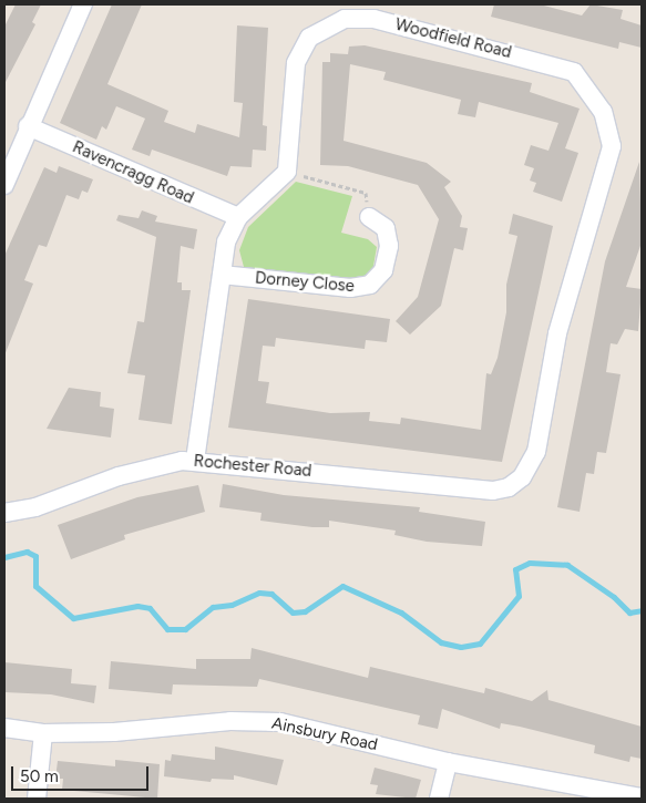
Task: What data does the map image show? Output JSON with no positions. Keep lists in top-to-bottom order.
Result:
{
  "streets": {
    "street": [
      "Woodfield Road",
      "Ravencragg Road",
      "Dorney Close",
      "Rochester Road",
      "Ainsbury Road"
    ]
  },
  "crossings": [
    ["Woodfield Road", "Rochester Road"]
  ],
  "scale_bar": "50 m"
}
